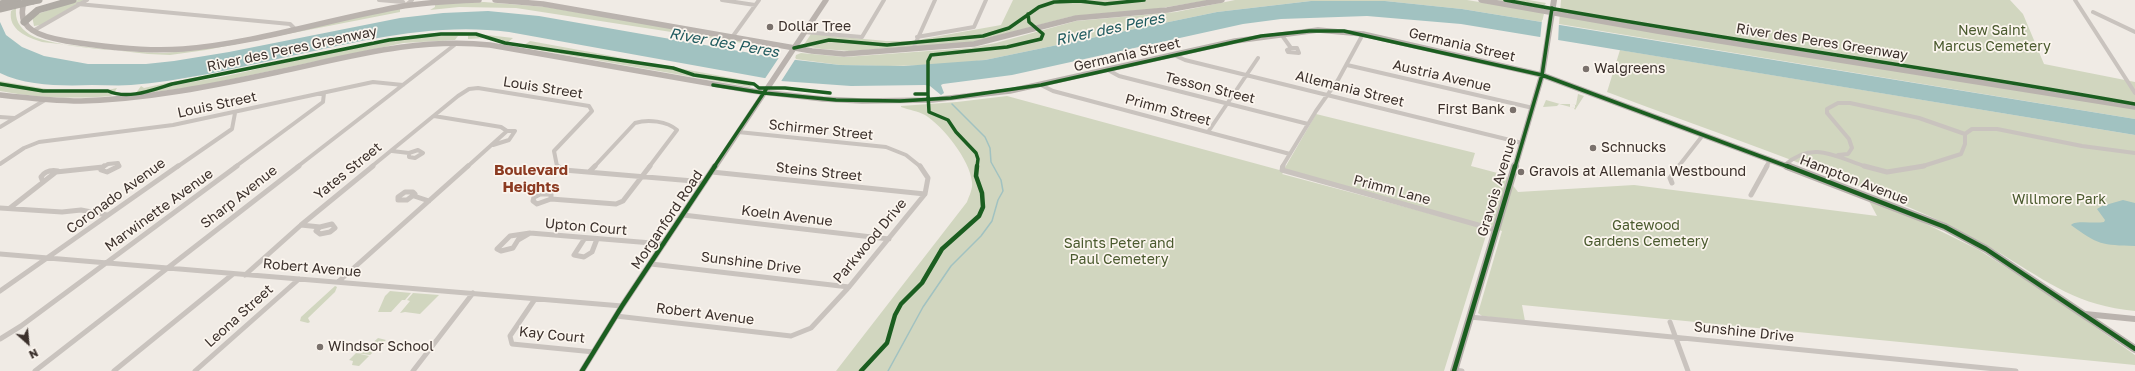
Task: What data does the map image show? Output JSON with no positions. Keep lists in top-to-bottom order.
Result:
{
  "streets": {
    "main road": [
      "Germania Street",
      "Hampton Avenue",
      "Gravois Avenue",
      "Morganford Road"
    ],
    "street": [
      "Austria Avenue",
      "Louis Street",
      "Tesson Street",
      "Allemania Street",
      "Primm Street",
      "Schirmer Street",
      "Yates Street",
      "Steins Street",
      "Primm Lane",
      "Coronado Avenue",
      "Sharp Avenue",
      "Marwinette Avenue",
      "Koeln Avenue",
      "Upton Court",
      "Parkwood Drive",
      "Sunshine Drive",
      "Robert Avenue",
      "Leona Street",
      "Kay Court"
    ],
    "cycle path": ["River des Peres Greenway"]
  },
  "crossings": [
    ["Germania Street", "Tesson Street"],
    ["Germania Street", "Allemania Street"],
    ["Germania Street", "Primm Street"],
    ["Germania Street", "Hampton Avenue"],
    ["Germania Street", "Gravois Avenue"],
    ["Germania Street", "Sharp Avenue"],
    ["Germania Street", "Morganford Road"],
    ["Austria Avenue", "Gravois Avenue"],
    ["Louis Street", "Yates Street"],
    ["Louis Street", "Coronado Avenue"],
    ["Louis Street", "Sharp Avenue"],
    ["Louis Street", "Marwinette Avenue"],
    ["Allemania Street", "Gravois Avenue"],
    ["Primm Street", "Primm Lane"],
    ["Schirmer Street", "Morganford Road"],
    ["Schirmer Street", "Parkwood Drive"],
    ["Yates Street", "Robert Avenue"],
    ["Steins Street", "Morganford Road"],
    ["Steins Street", "Parkwood Drive"],
    ["Hampton Avenue", "Gravois Avenue"],
    ["Gravois Avenue", "Primm Lane"],
    ["Gravois Avenue", "Sunshine Drive"],
    ["Coronado Avenue", "Robert Avenue"],
    ["Sharp Avenue", "Robert Avenue"],
    ["Marwinette Avenue", "Robert Avenue"],
    ["Koeln Avenue", "Morganford Road"],
    ["Koeln Avenue", "Parkwood Drive"],
    ["Morganford Road", "Upton Court"],
    ["Morganford Road", "Sunshine Drive"],
    ["Morganford Road", "Robert Avenue"],
    ["Morganford Road", "Kay Court"],
    ["Parkwood Drive", "Sunshine Drive"],
    ["Parkwood Drive", "Robert Avenue"],
    ["Robert Avenue", "Leona Street"],
    ["Robert Avenue", "Kay Court"]
  ],
  "districts": ["Boulevard Heights"],
  "water": ["River des Peres"],
  "parks": [
    "New Saint Marcus Cemetery",
    "Willmore Park",
    "Gatewood Gardens Cemetery",
    "Saints Peter and Paul Cemetery"
  ],
  "places": [
    "Dollar Tree",
    "Walgreens",
    "First Bank",
    "Schnucks",
    "Gravois at Allemania Westbound",
    "Windsor School"
  ],
  "north": "bottom right"
}
